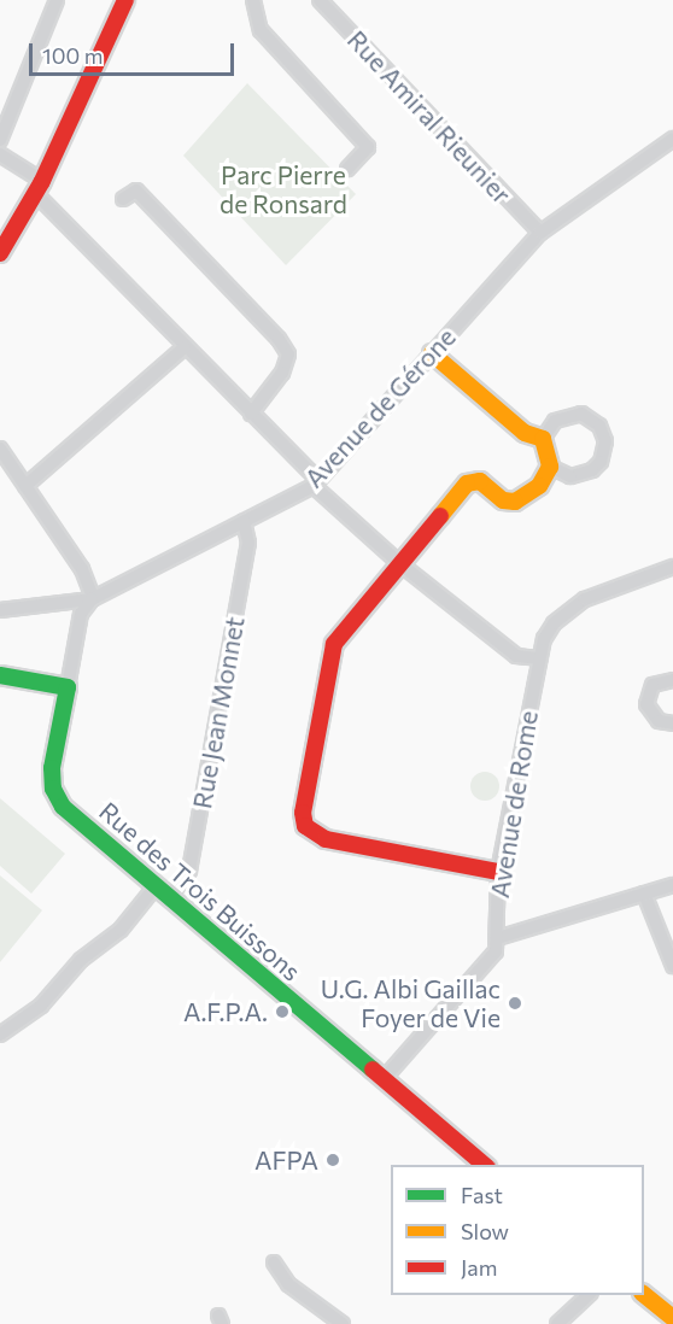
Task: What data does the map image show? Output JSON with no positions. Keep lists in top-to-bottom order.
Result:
{
  "streets": {
    "street": [
      "Rue Amiral Rieunier",
      "Avenue de Gérone",
      "Rue Jean Monnet",
      "Avenue de Rome",
      "Rue des Trois Buissons"
    ]
  },
  "crossings": [
    ["Rue Amiral Rieunier", "Avenue de Gérone"],
    ["Avenue de Gérone", "Rue Jean Monnet"],
    ["Rue Jean Monnet", "Rue des Trois Buissons"],
    ["Avenue de Rome", "Rue des Trois Buissons"]
  ],
  "parks": ["Parc Pierre de Ronsard"],
  "places": ["U.G. Albi Gaillac Foyer de Vie", "A.F.P.A.", "AFPA"],
  "legend": ["Fast", "Slow", "Jam"],
  "scale_bar": "100 m"
}
